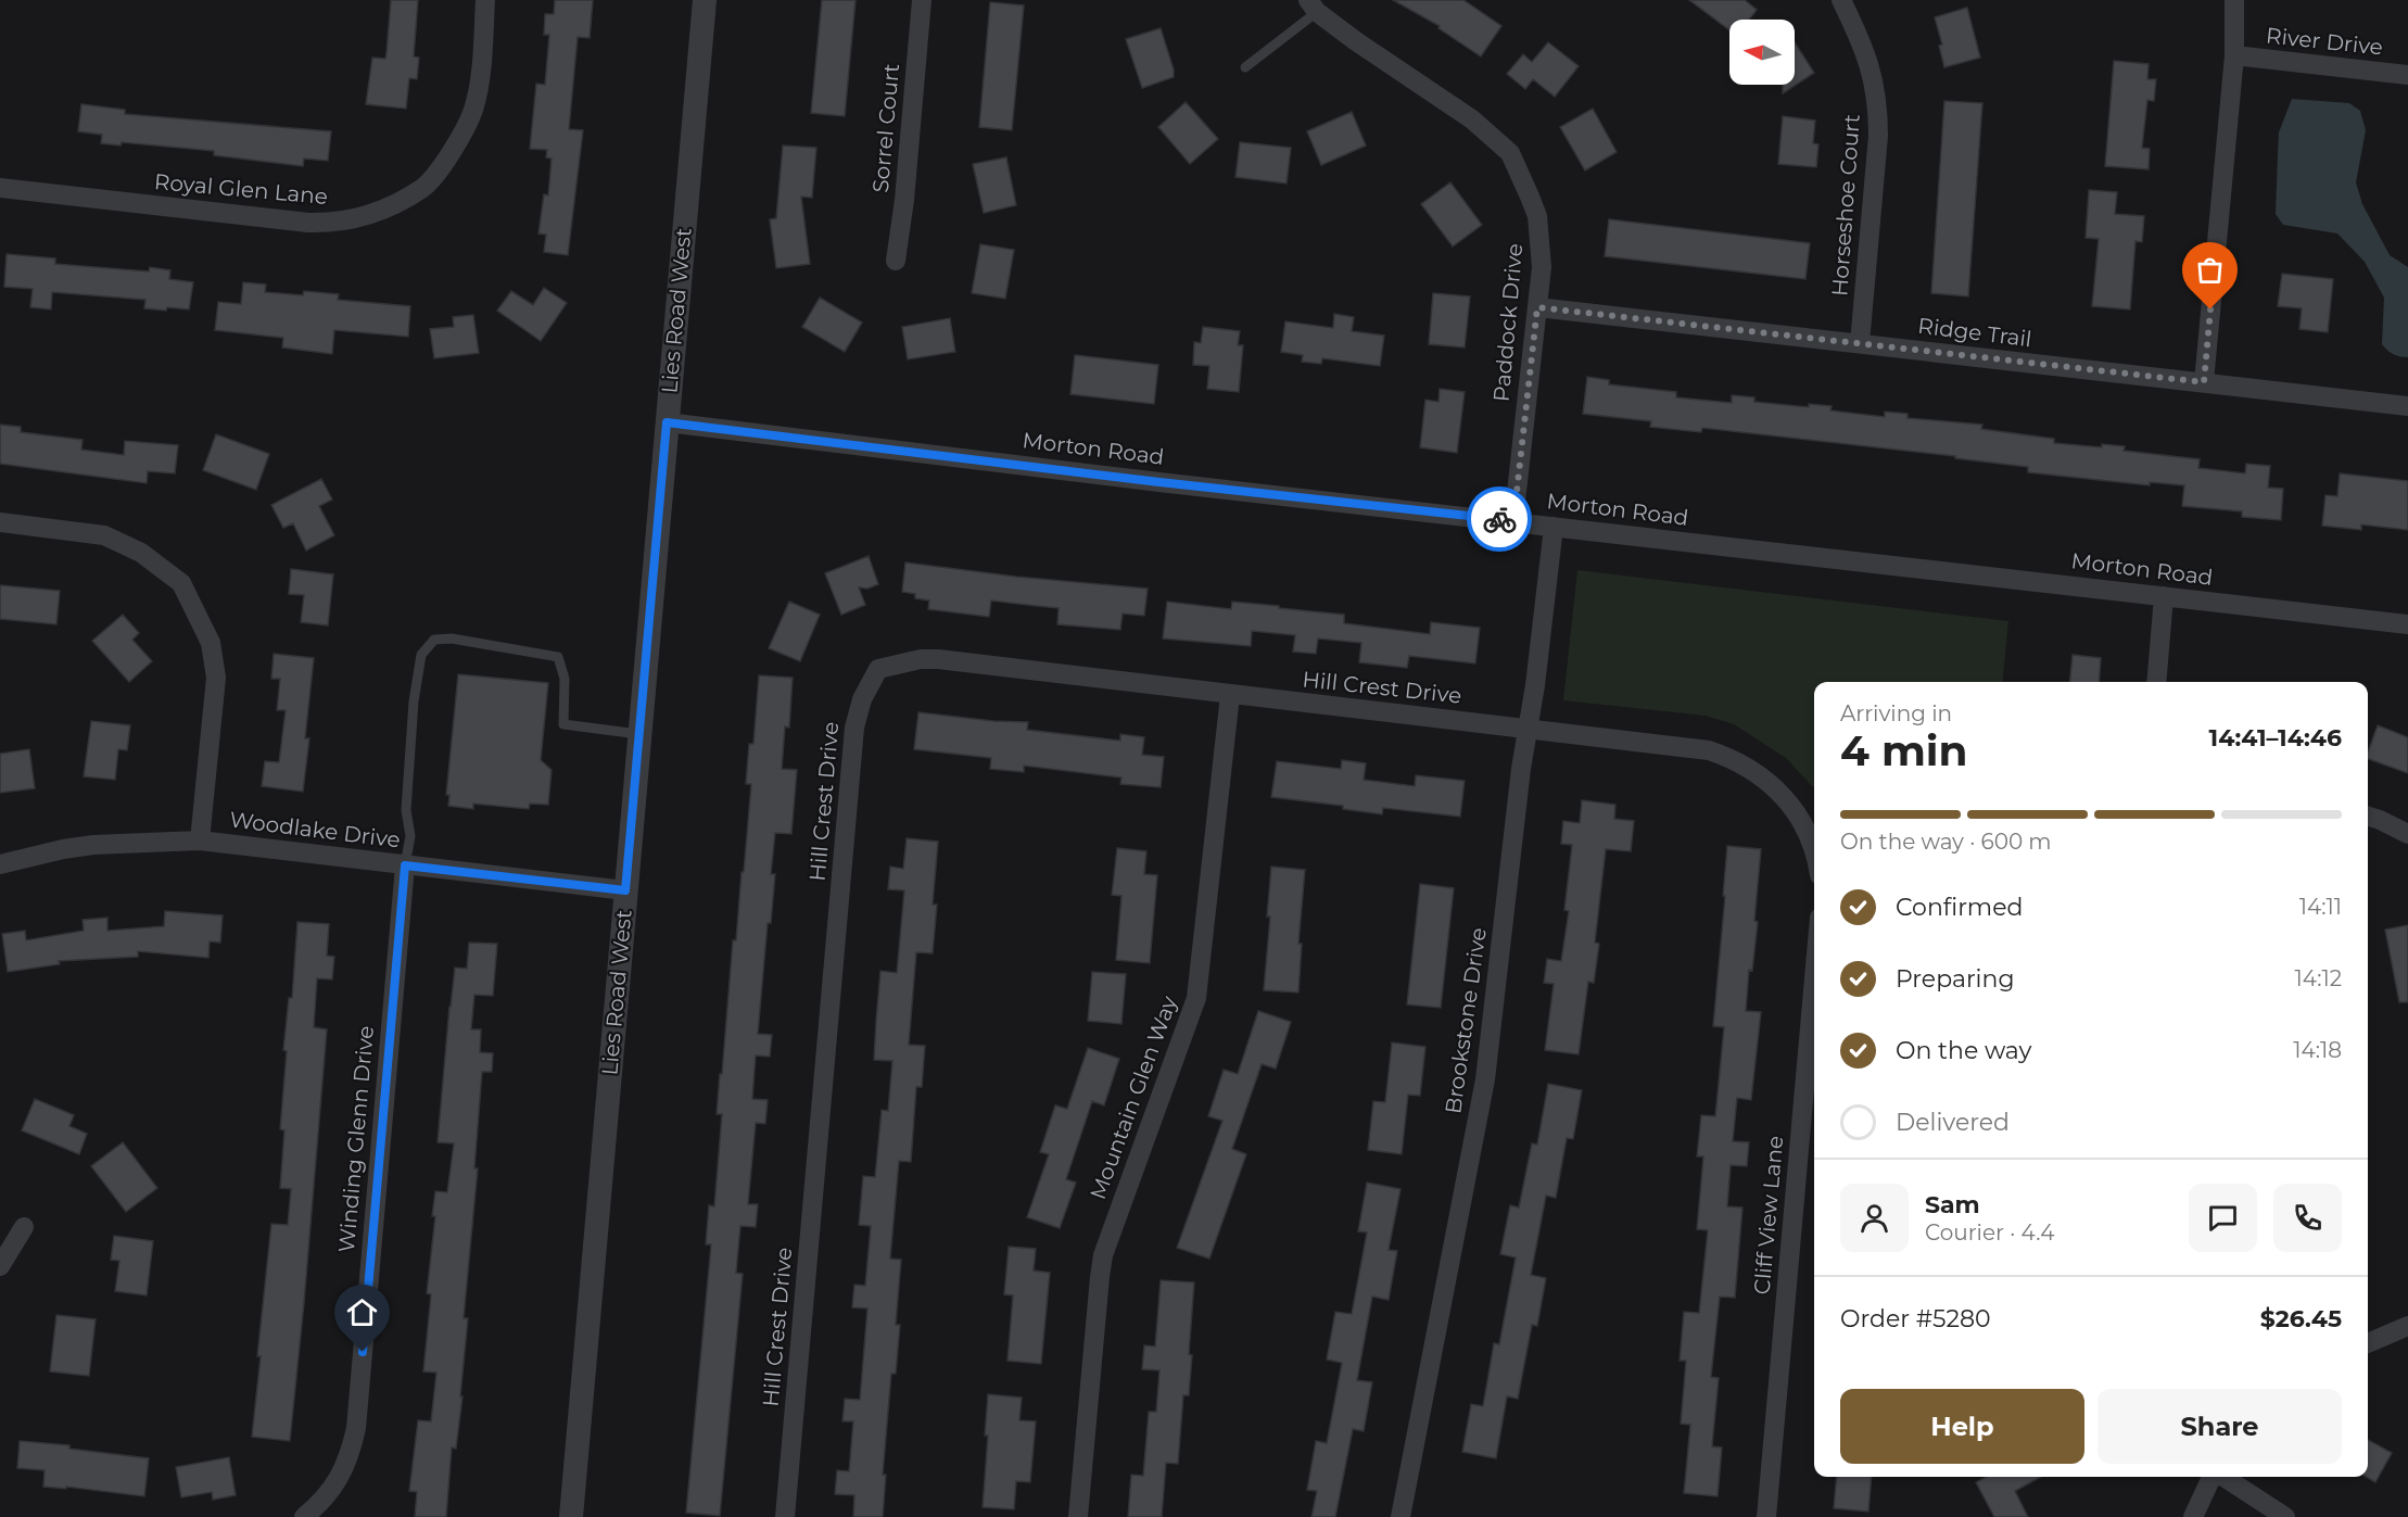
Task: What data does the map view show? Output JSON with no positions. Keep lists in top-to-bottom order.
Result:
{
  "streets": {
    "street": [
      "River Drive",
      "Sorrel Court",
      "Royal Glen Lane",
      "Horseshoe Court",
      "Lies Road West",
      "Paddock Drive",
      "Ridge Trail",
      "Morton Road",
      "Hill Crest Drive",
      "Woodlake Drive",
      "Brookstone Drive",
      "Mountain Glen Way",
      "Winding Glenn Drive",
      "Cliff View Lane"
    ]
  },
  "crossings": [
    ["Horseshoe Court", "Ridge Trail"],
    ["Lies Road West", "Morton Road"],
    ["Lies Road West", "Woodlake Drive"],
    ["Paddock Drive", "Ridge Trail"],
    ["Paddock Drive", "Morton Road"],
    ["Morton Road", "Brookstone Drive"],
    ["Hill Crest Drive", "Brookstone Drive"],
    ["Hill Crest Drive", "Mountain Glen Way"],
    ["Woodlake Drive", "Winding Glenn Drive"]
  ],
  "north": "left",
  "page": {
    "heading": ["4 min", "Arriving in", "14:41–14:46"],
    "panel": [
      "Sam",
      "Courier · 4.4",
      "Order #5280",
      "$26.45"
    ],
    "bar": "On the way · 600 m",
    "list": [
      ["Confirmed", "14:11"],
      ["Preparing", "14:12"],
      ["On the way", "14:18"],
      "Delivered"
    ],
    "buttons": ["Help", "Share"]
  }
}
